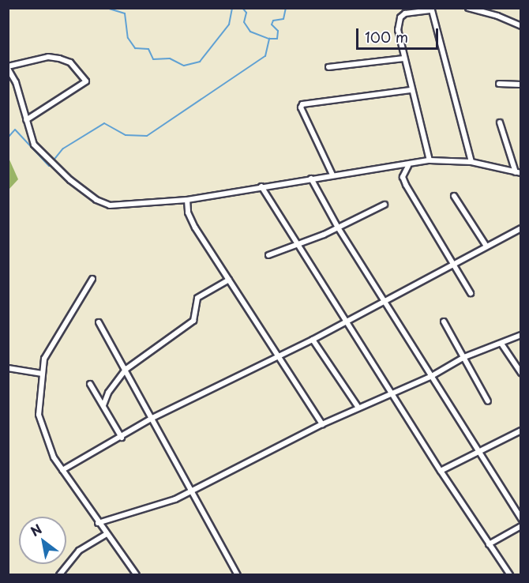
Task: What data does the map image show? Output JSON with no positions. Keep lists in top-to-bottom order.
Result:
{
  "scale_bar": "100 m",
  "north": "top left"
}
